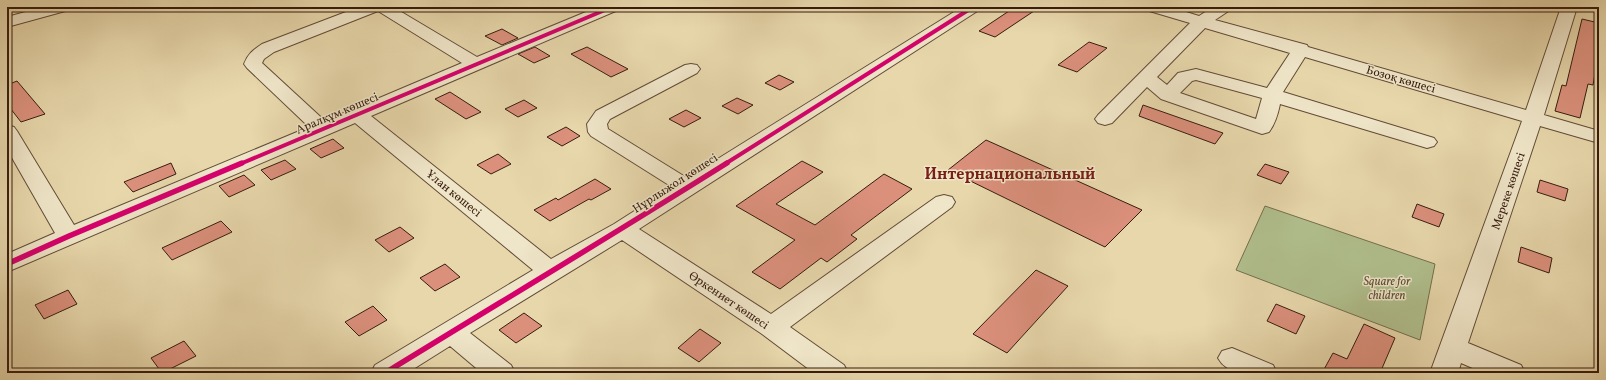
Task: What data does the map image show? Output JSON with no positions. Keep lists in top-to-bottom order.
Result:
{
  "streets": {
    "street": [
      "Бозоқ көшесі",
      "Аралқұм көшесі",
      "Нұрлыжол көшесі",
      "Мереке көшесі",
      "Ұлан көшесі",
      "Өркениет көшесі"
    ]
  },
  "crossings": [
    ["Бозоқ көшесі", "Мереке көшесі"],
    ["Аралқұм көшесі", "Ұлан көшесі"],
    ["Нұрлыжол көшесі", "Ұлан көшесі"],
    ["Нұрлыжол көшесі", "Өркениет көшесі"]
  ],
  "districts": ["Интернациональный"],
  "parks": ["Square for children"]
}
